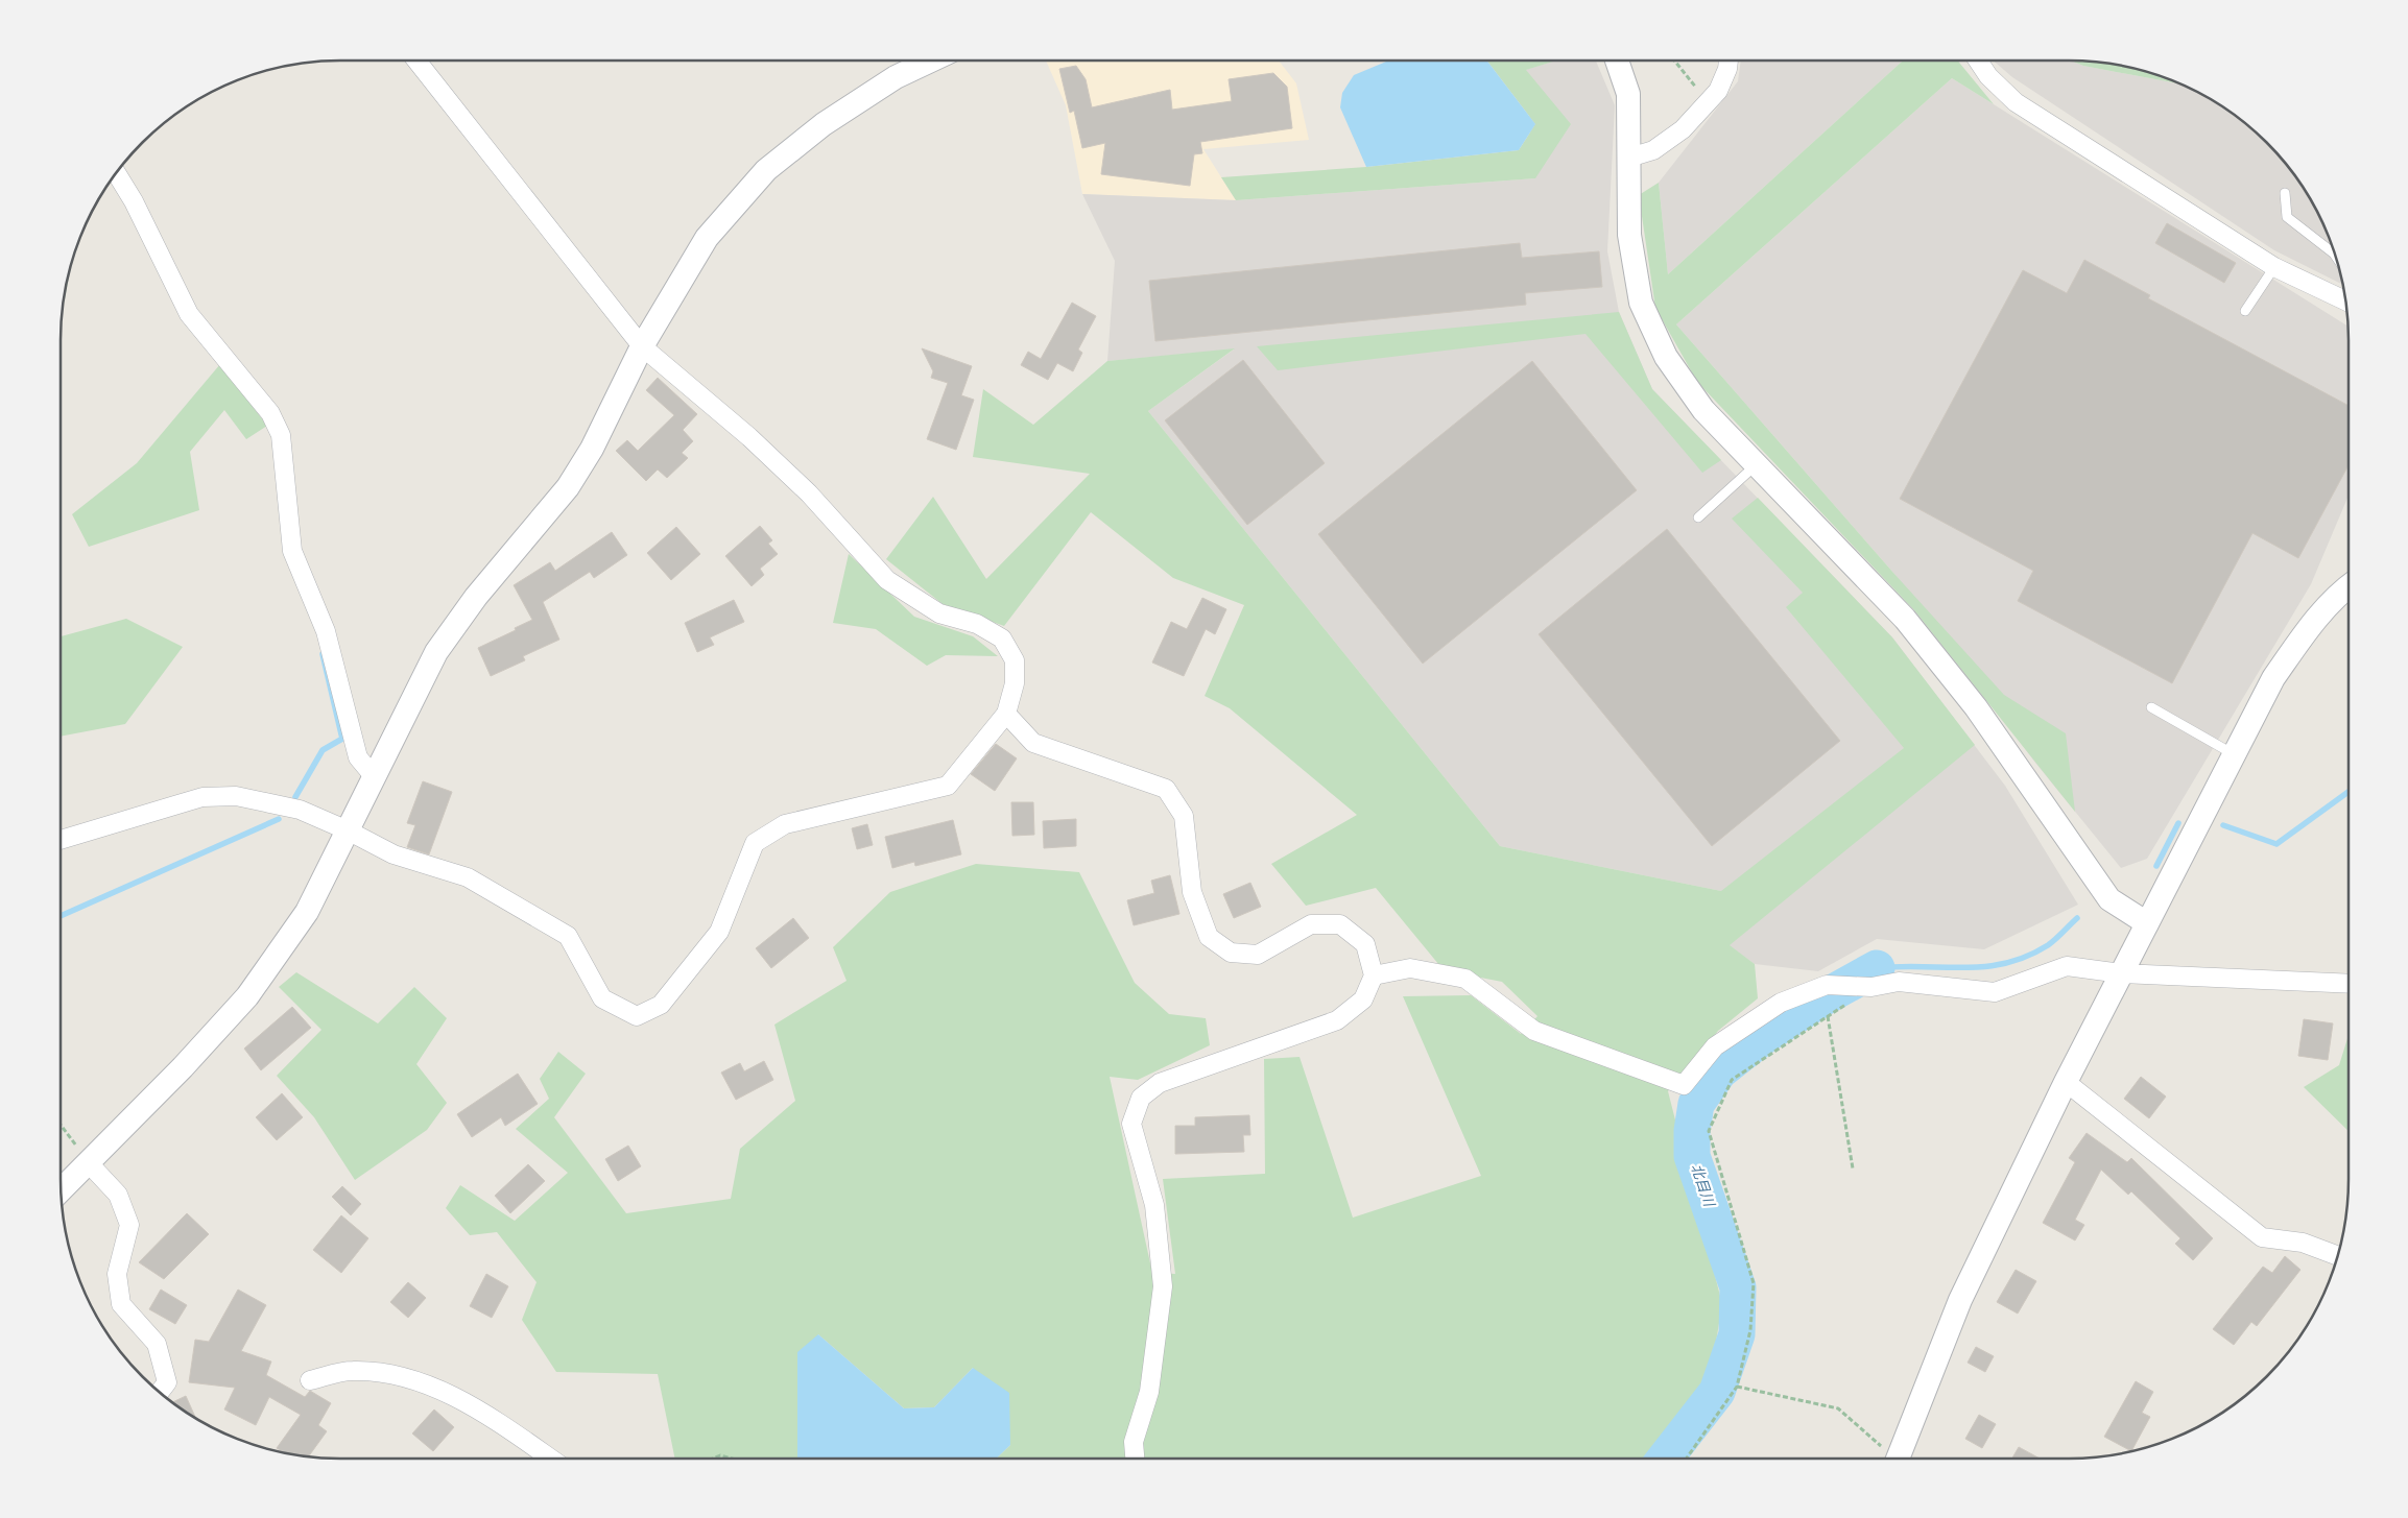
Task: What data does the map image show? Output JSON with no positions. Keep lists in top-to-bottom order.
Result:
{
  "water": ["北目川"]
}
